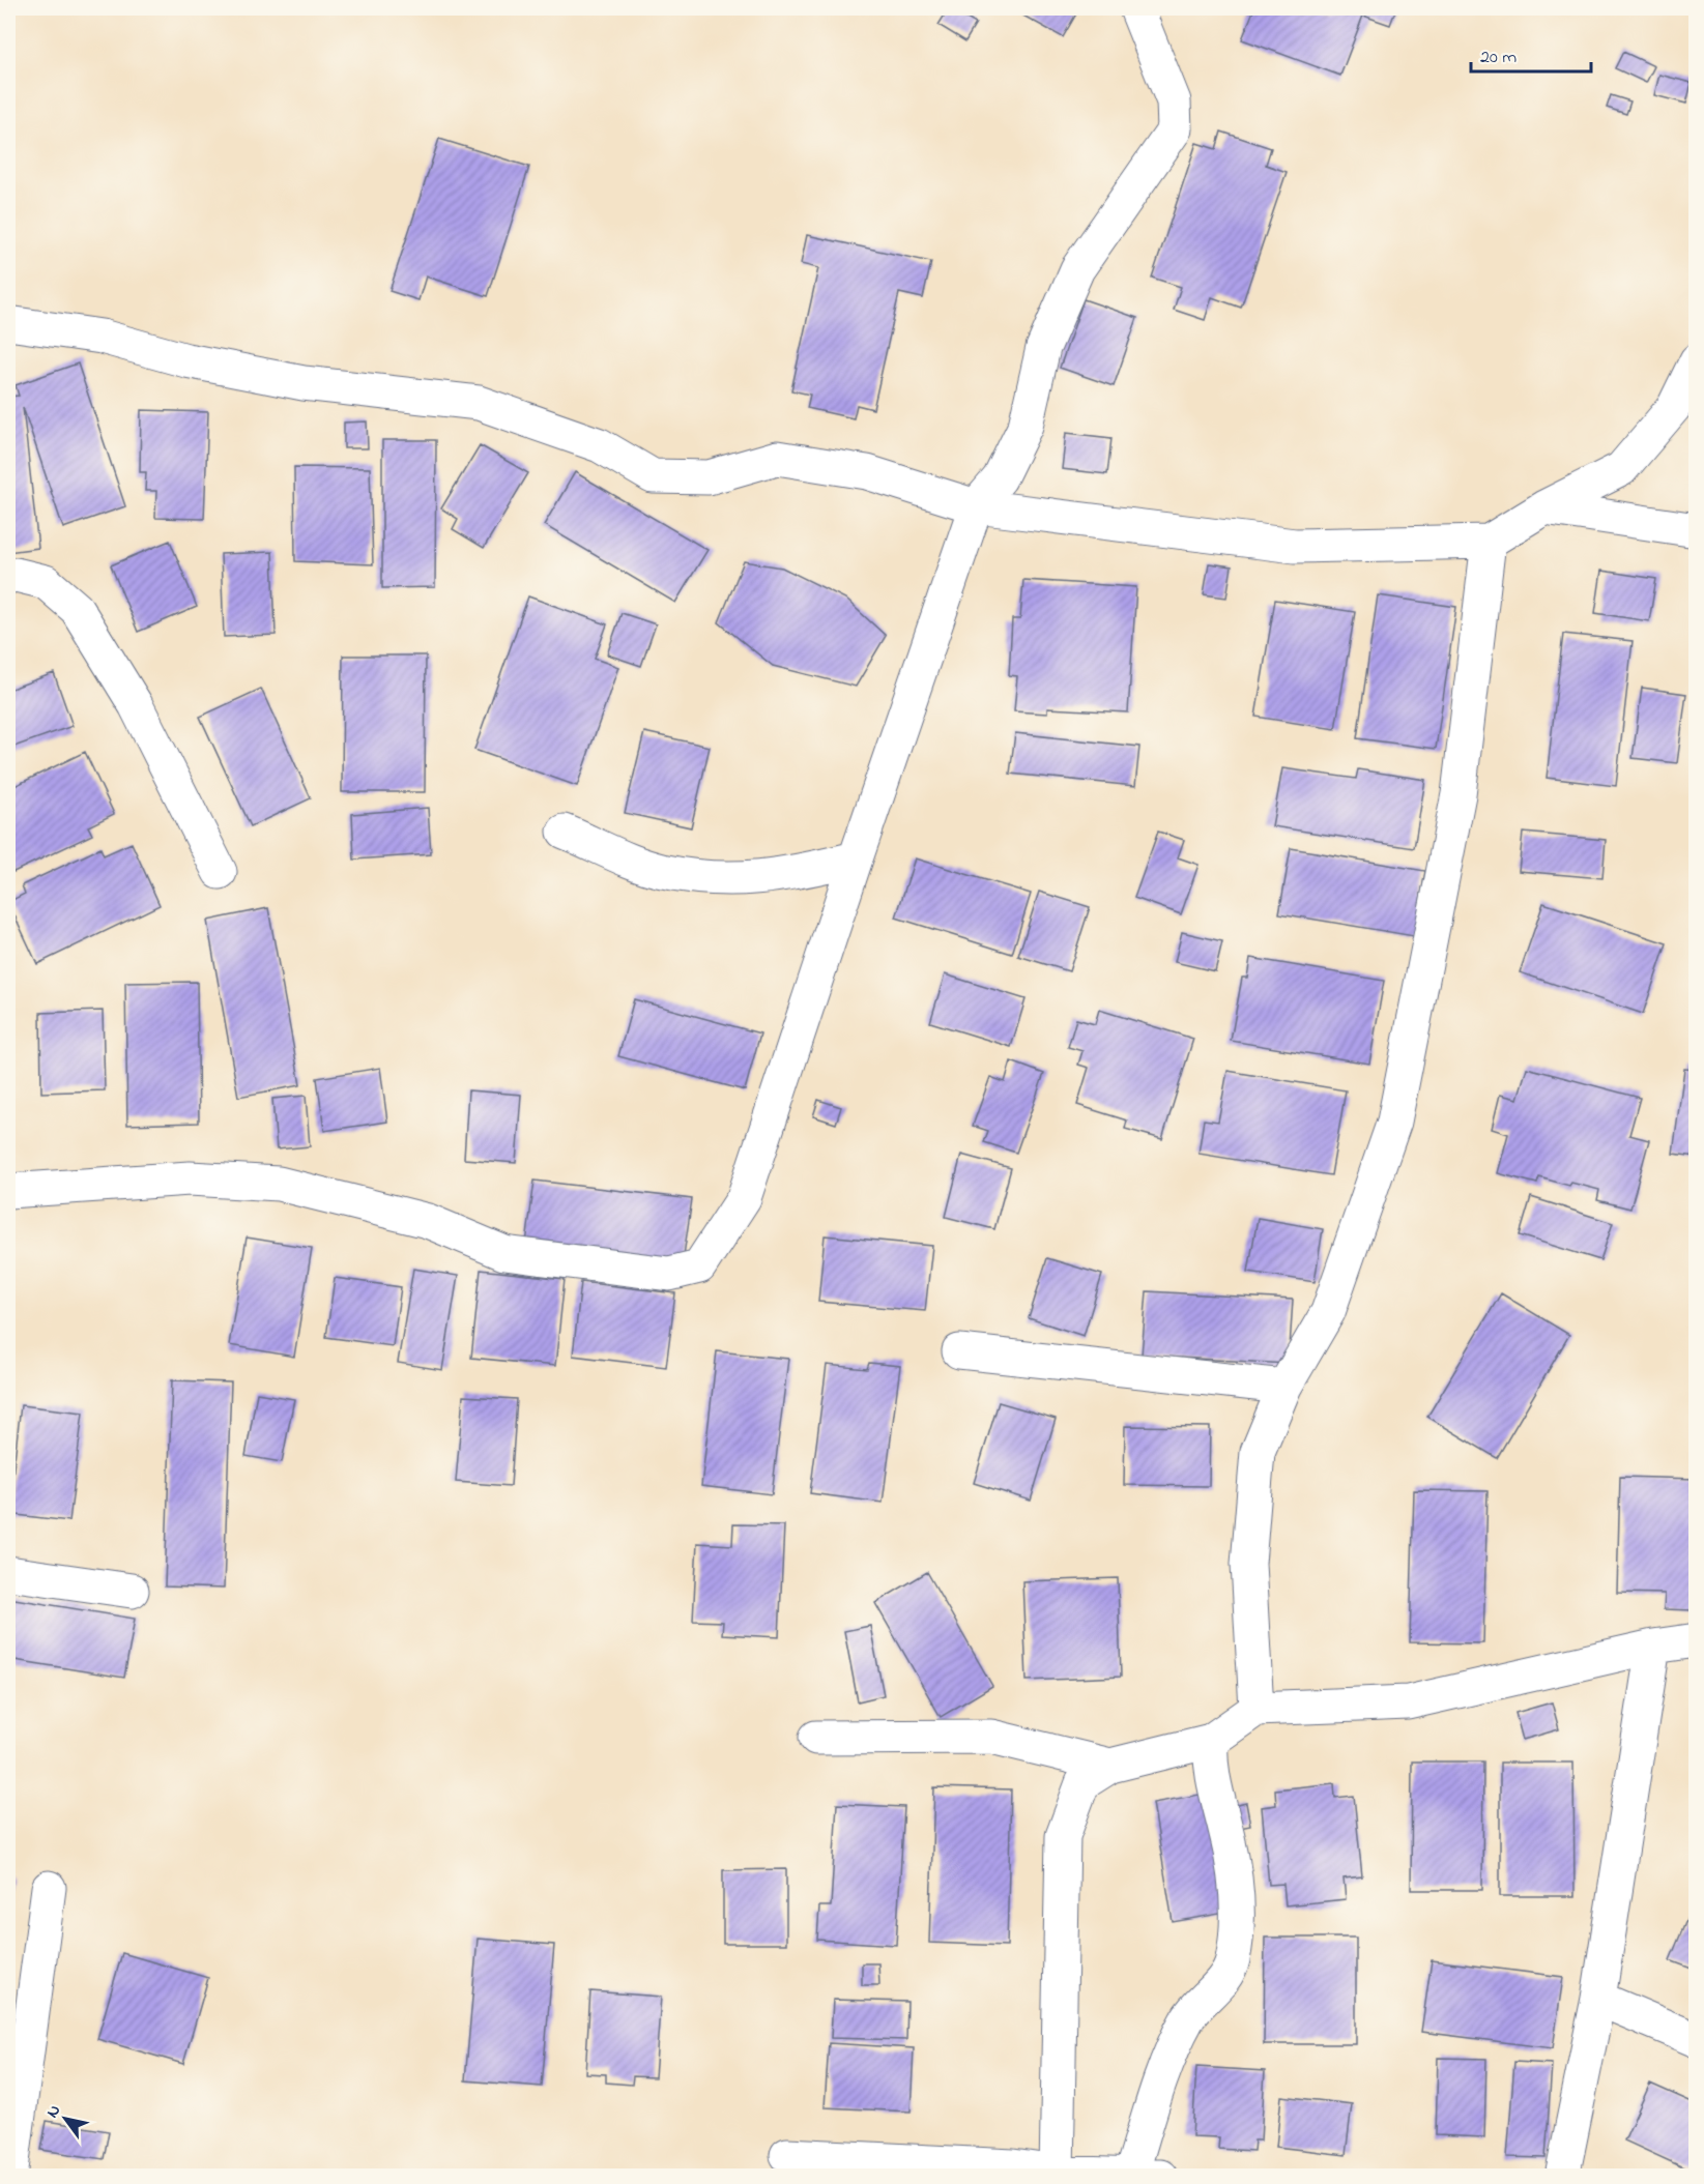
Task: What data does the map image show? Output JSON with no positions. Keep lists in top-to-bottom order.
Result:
{
  "scale_bar": "20 m",
  "north": "top left"
}
